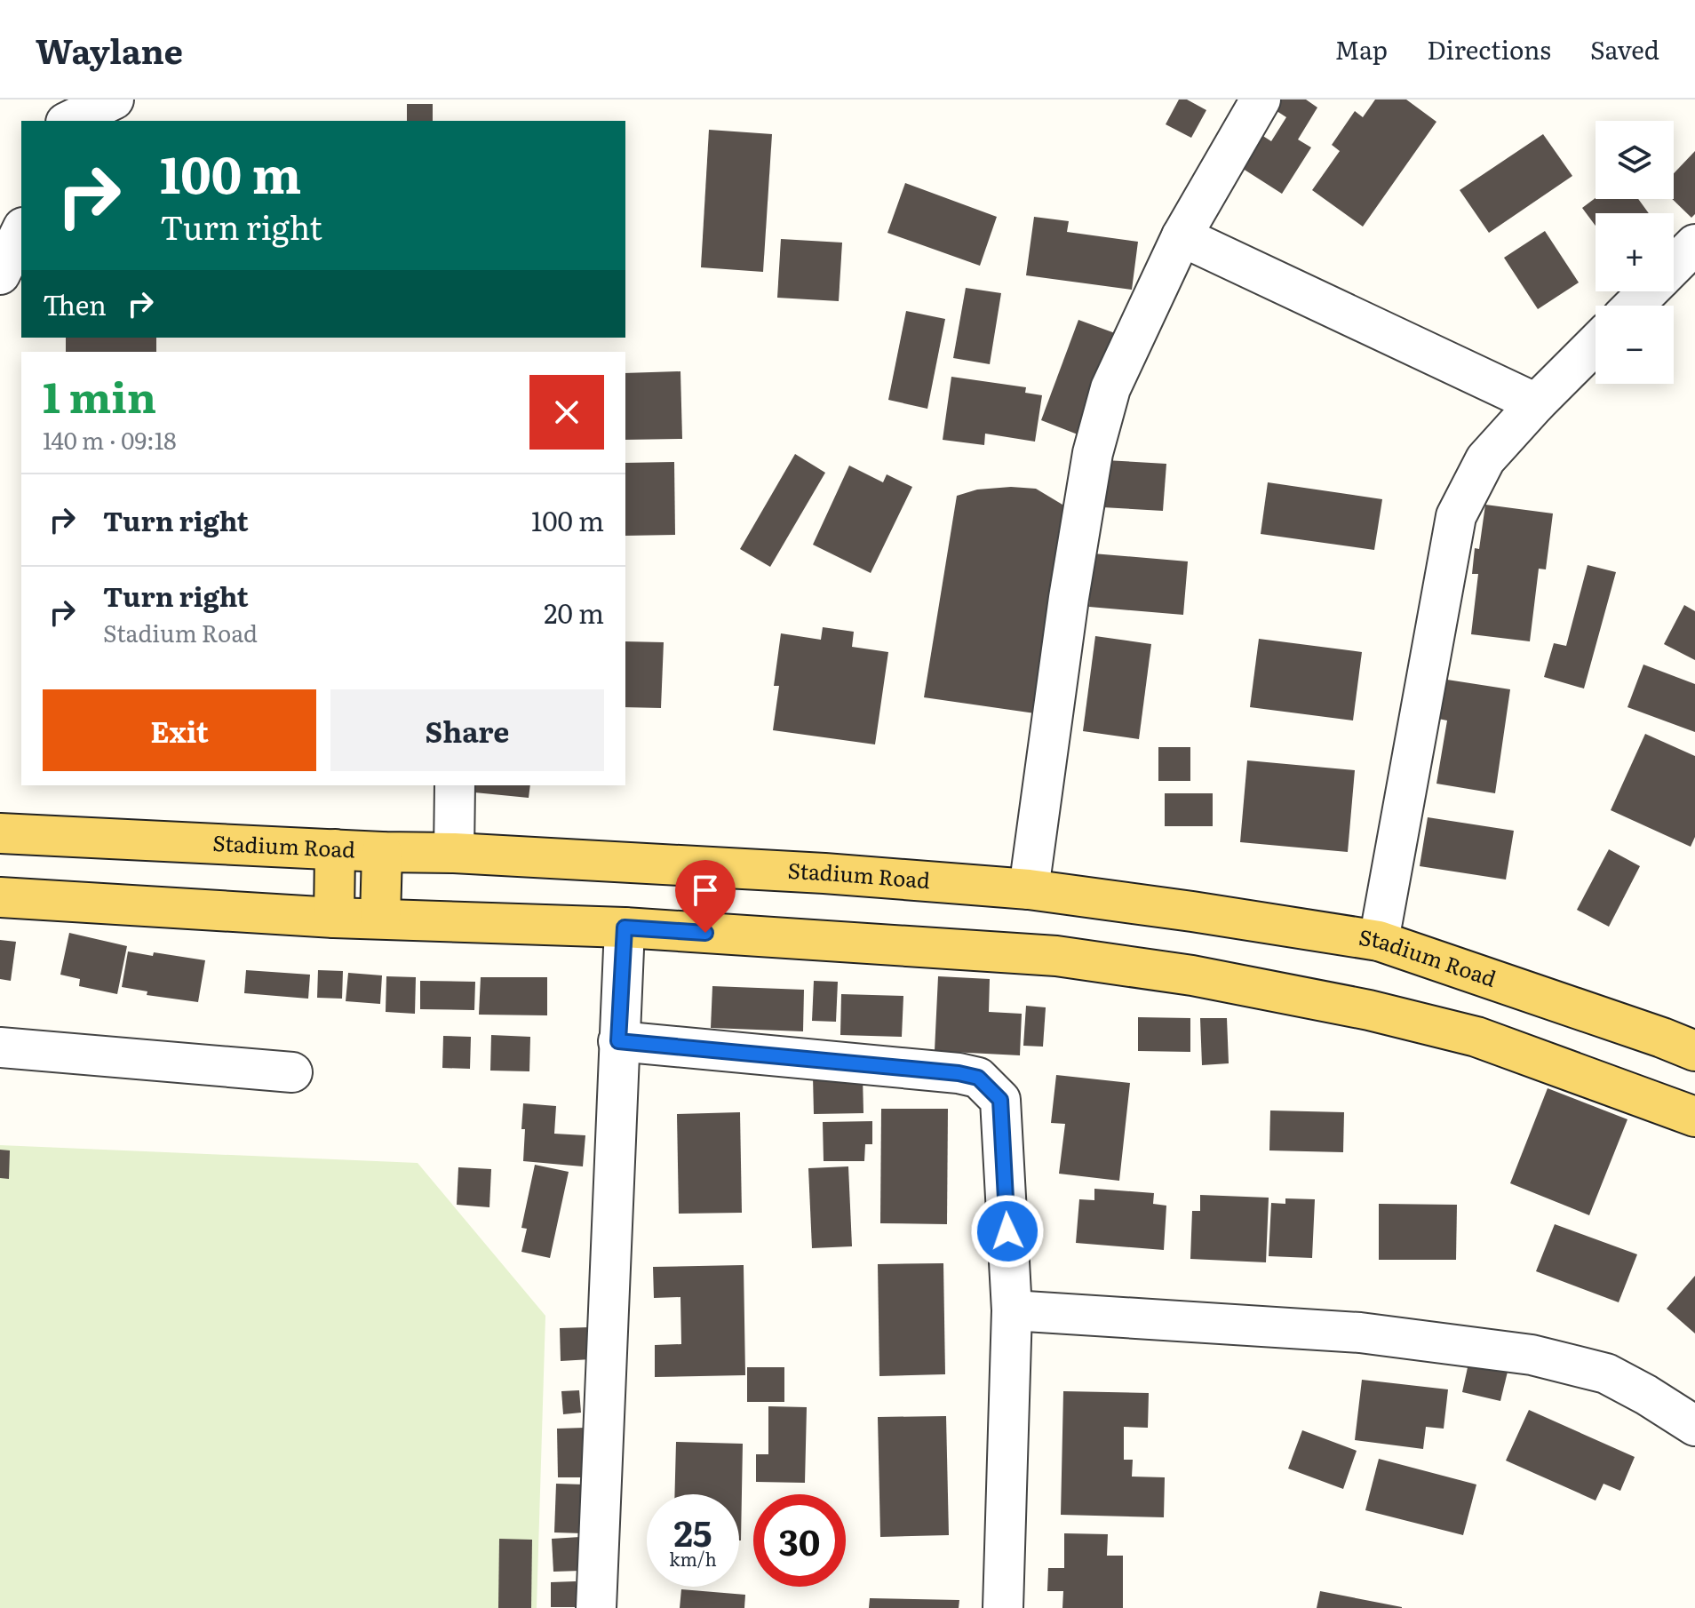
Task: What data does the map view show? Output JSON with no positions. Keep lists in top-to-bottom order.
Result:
{
  "streets": {
    "main road": ["Stadium Road"]
  },
  "page": {
    "header": "Waylane",
    "nav": ["Map", "Directions", "Saved"],
    "map_buttons": ["+", "−"],
    "turn": ["100 m", "Turn right"],
    "then": "Then",
    "heading": ["1 min", "140 m · 09:18"],
    "list": [
      {
        "name": "Turn right",
        "value": "100 m"
      },
      {
        "name": "Turn right",
        "note": "Stadium Road",
        "value": "20 m"
      }
    ],
    "buttons": ["Exit", "Share"],
    "speed": "25 km/h",
    "limit": "30"
  }
}
